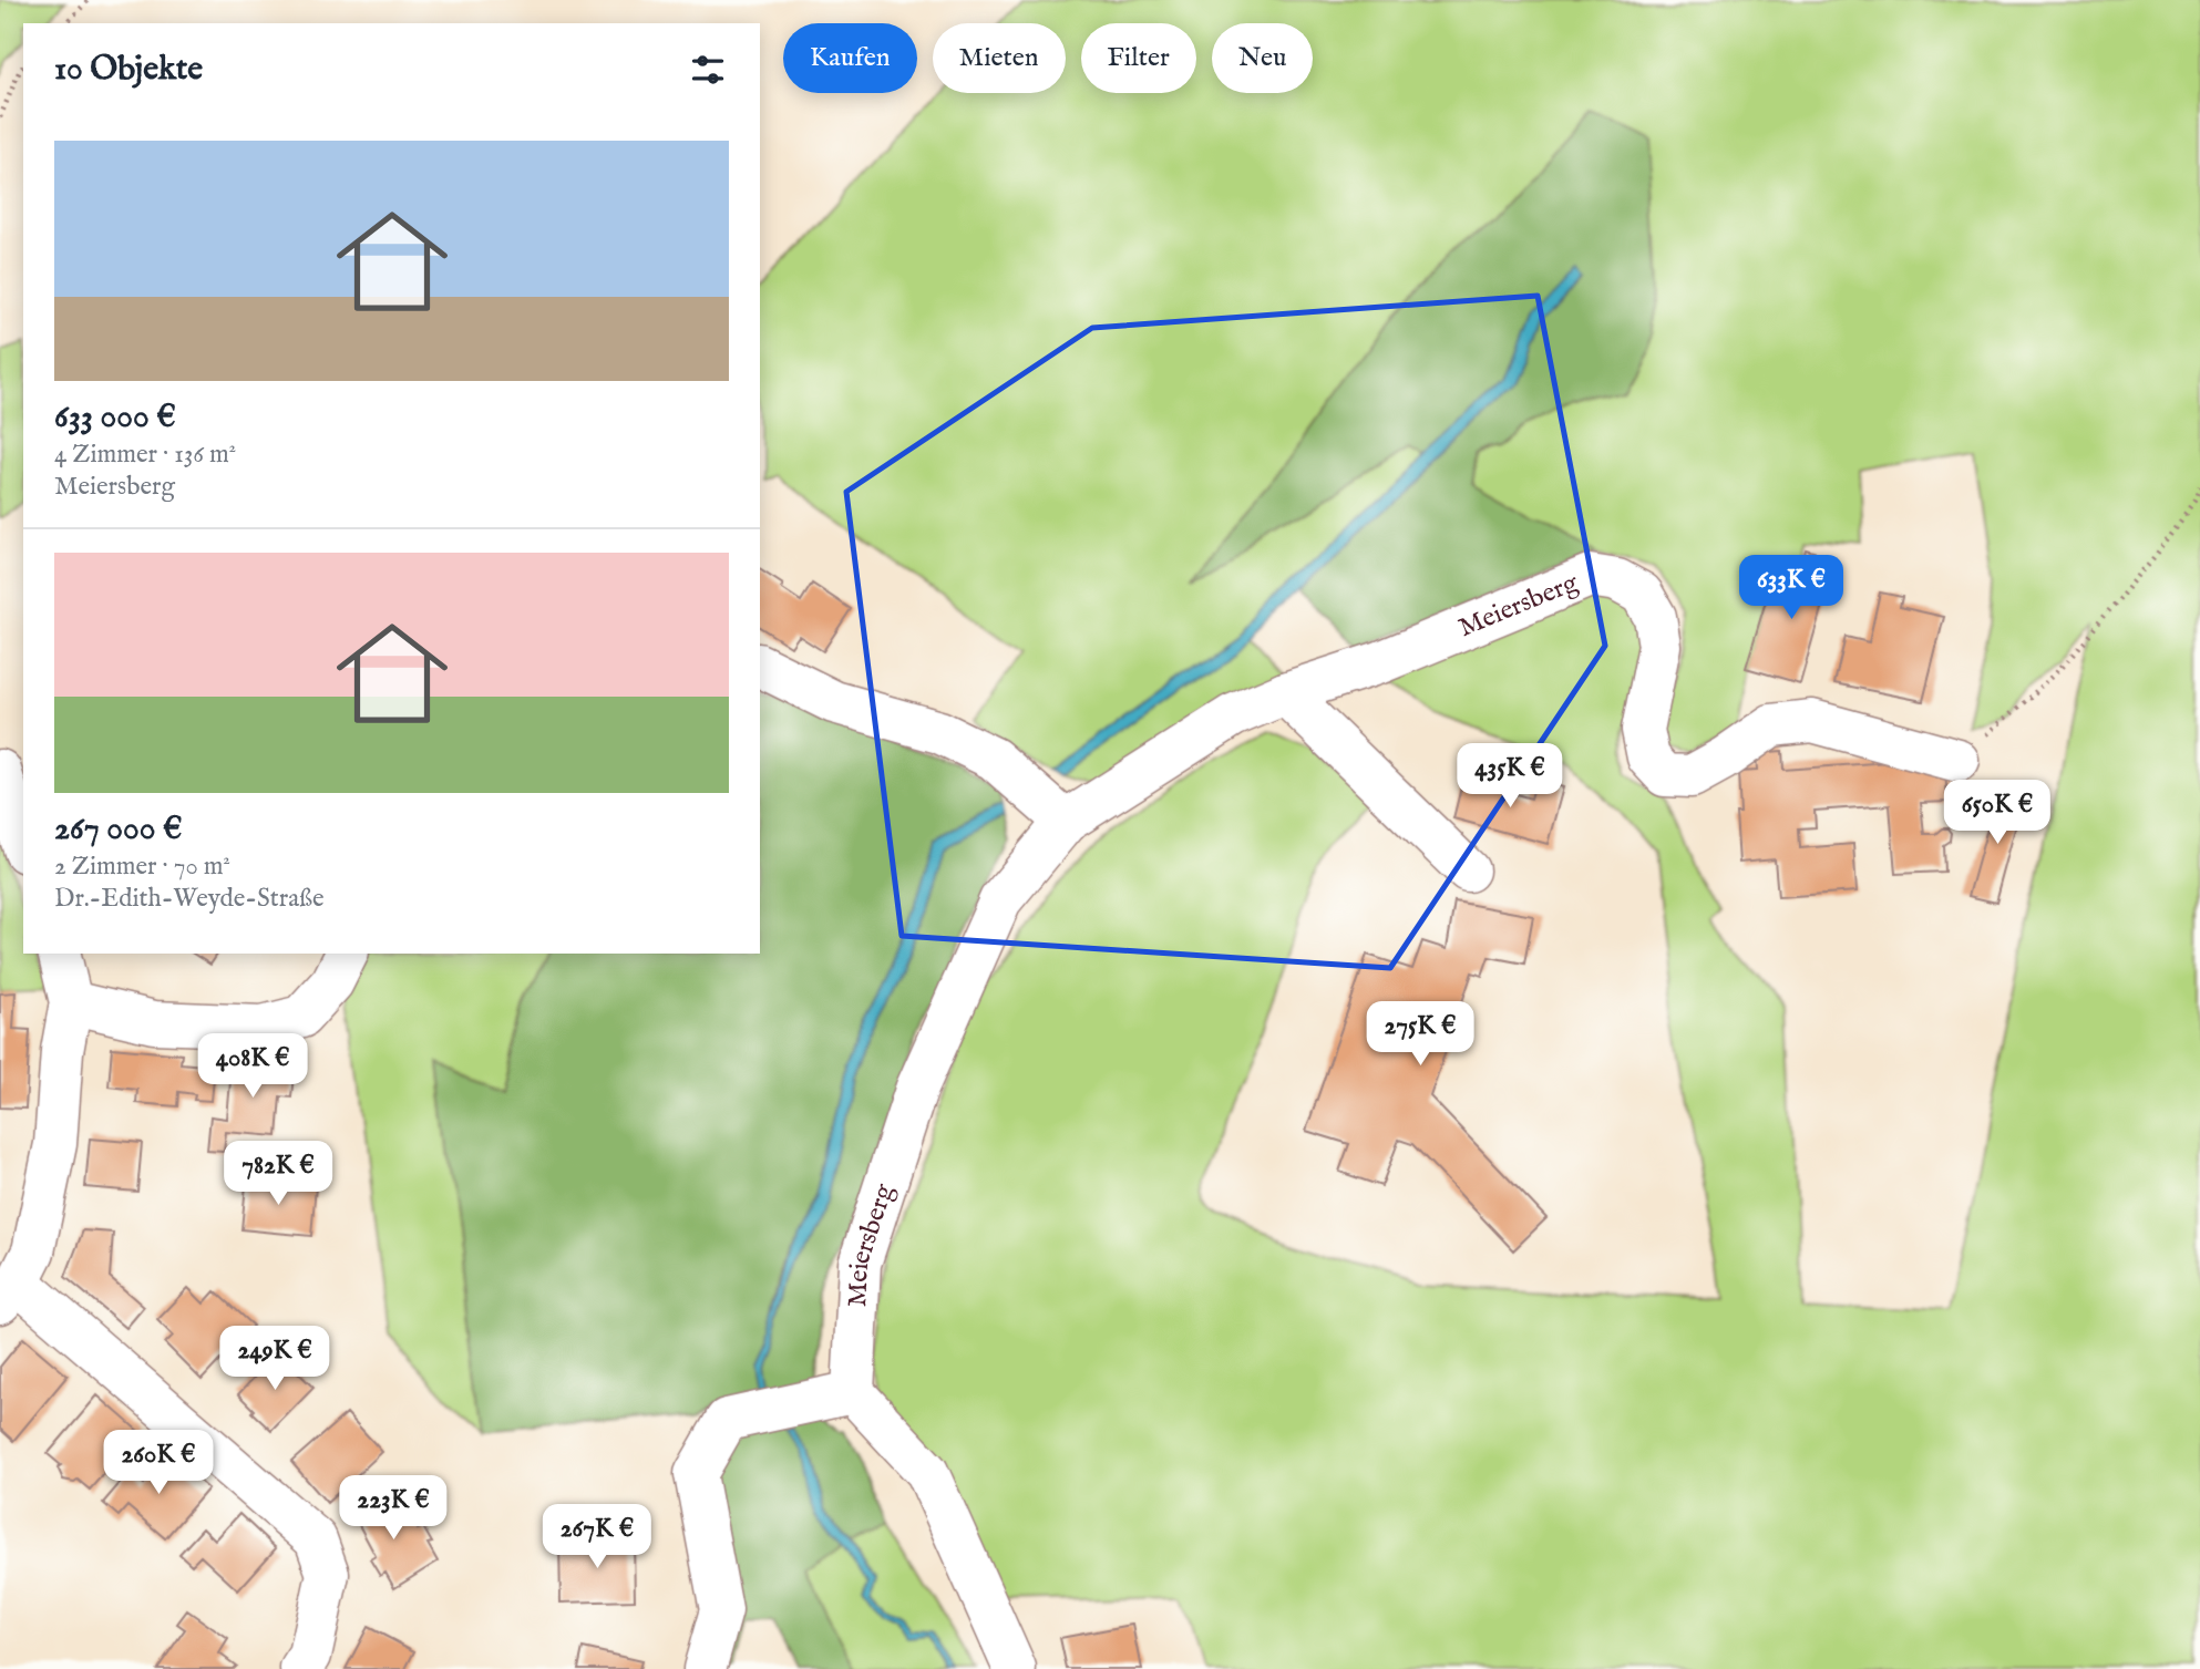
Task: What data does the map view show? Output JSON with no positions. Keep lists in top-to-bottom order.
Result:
{
  "streets": {
    "street": ["Meiersberg"]
  },
  "page": {
    "chip": [
      "Kaufen",
      "Mieten",
      "Filter",
      "Neu"
    ],
    "heading": "10 Objekte",
    "list": [
      {
        "name": "633 000 €",
        "note": "4 Zimmer · 136 m² · Meiersberg"
      },
      {
        "name": "267 000 €",
        "note": "2 Zimmer · 70 m² · Dr.-Edith-Weyde-Straße"
      }
    ],
    "price": [
      "633K €",
      "435K €",
      "650K €",
      "275K €",
      "408K €",
      "782K €",
      "249K €",
      "260K €",
      "223K €",
      "267K €"
    ]
  }
}
